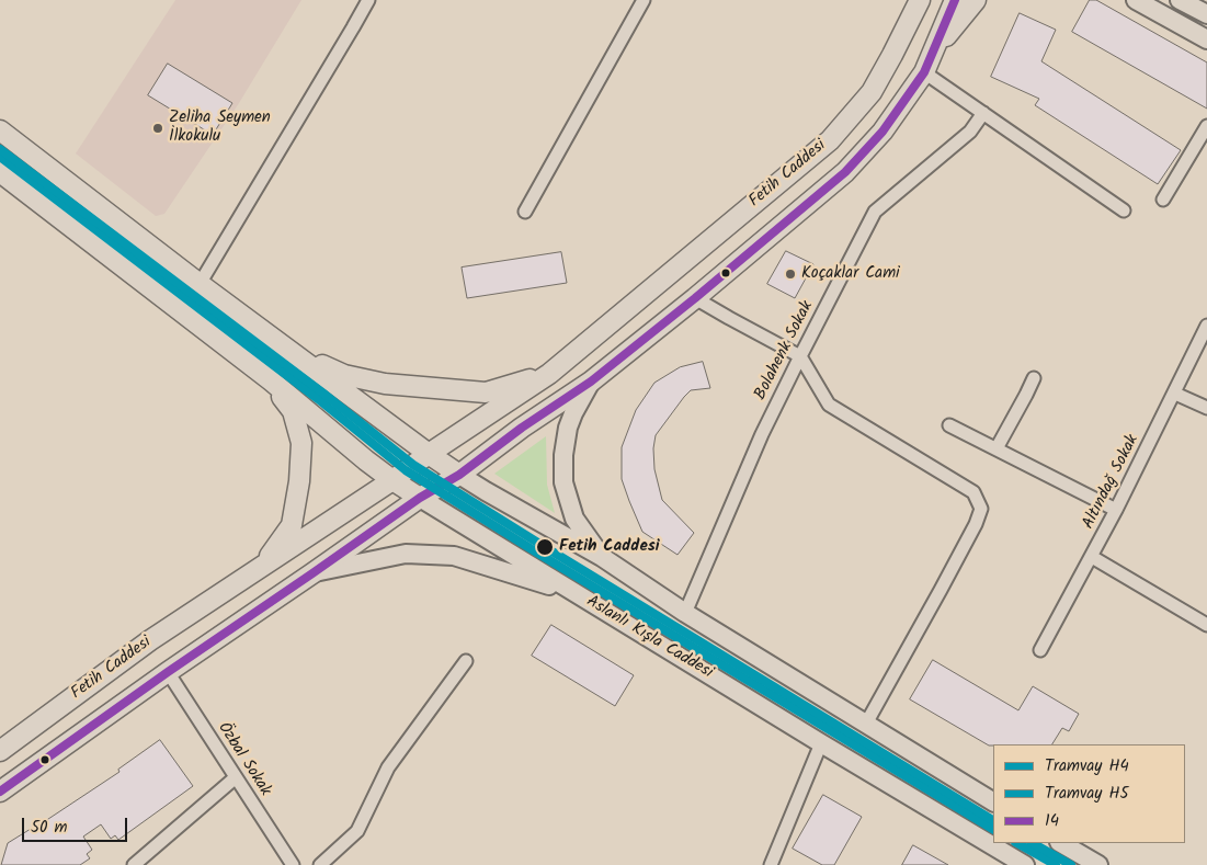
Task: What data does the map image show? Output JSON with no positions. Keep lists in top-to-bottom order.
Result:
{
  "streets": {
    "main road": ["Fetih Caddesi", "Aslanlı Kışla Caddesi"],
    "street": ["Bolahenk Sokak", "Altındağ Sokak", "Özbal Sokak"]
  },
  "crossings": [
    ["Fetih Caddesi", "Aslanlı Kışla Caddesi"],
    ["Fetih Caddesi", "Özbal Sokak"]
  ],
  "places": ["Zeliha Seymen İlkokulu", "Koçaklar Cami", "Fetih Caddesi"],
  "lines": ["transit line 14", "tram line H5", "tram line H4"],
  "legend": ["Tramvay H4", "Tramvay H5", "14"],
  "scale_bar": "50 m"
}
